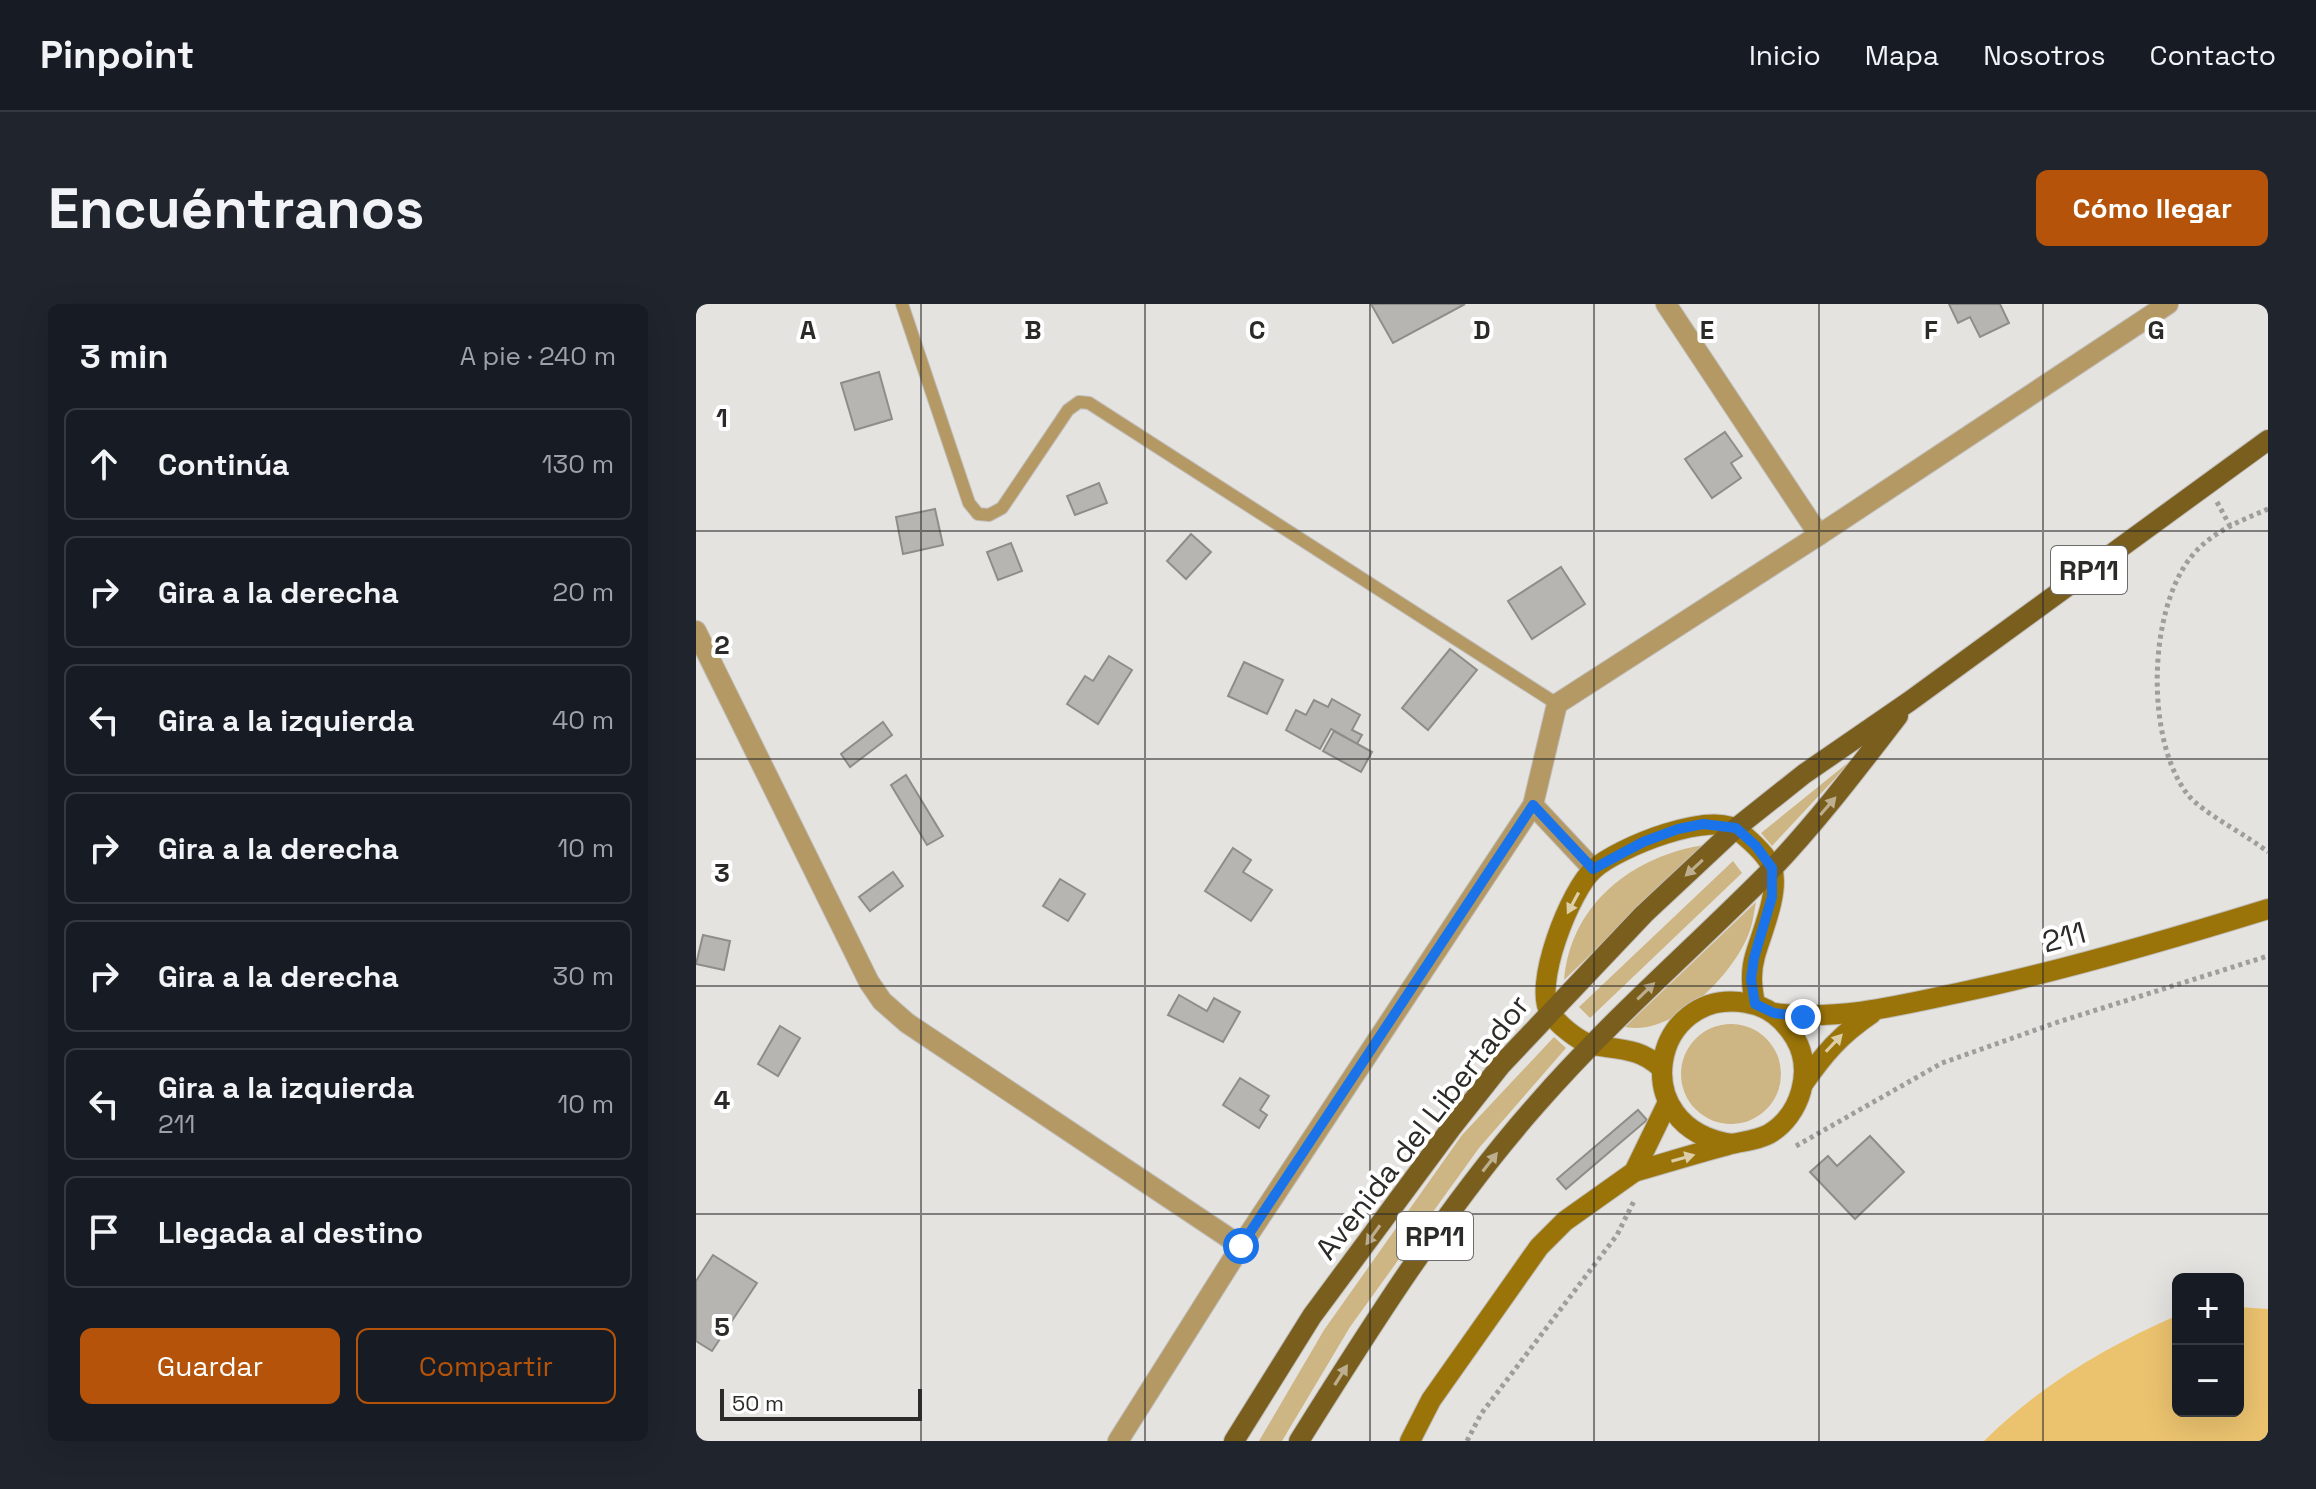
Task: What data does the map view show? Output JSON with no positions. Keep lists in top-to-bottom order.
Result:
{
  "streets": {
    "main road": ["RP11", "Avenida del Libertador"],
    "street": ["211"]
  },
  "crossings": [
    ["RP11", "Avenida del Libertador"]
  ],
  "scale_bar": "50 m",
  "page": {
    "header": "Pinpoint",
    "nav": [
      "Inicio",
      "Mapa",
      "Nosotros",
      "Contacto"
    ],
    "buttons": [
      "Cómo llegar",
      ["Guardar", "Compartir"]
    ],
    "title": "Encuéntranos",
    "heading": ["3 min", "A pie · 240 m"],
    "list": [
      ["Continúa", "130 m"],
      ["Gira a la derecha", "20 m"],
      ["Gira a la izquierda", "40 m"],
      ["Gira a la derecha", "10 m"],
      ["Gira a la derecha", "30 m"],
      ["Gira a la izquierda", "211", "10 m"],
      "Llegada al destino"
    ],
    "map_buttons": ["+", "−"],
    "scale": "50 m"
  },
  "grid": {
    "columns": [
      "A",
      "B",
      "C",
      "D",
      "E",
      "F",
      "G"
    ],
    "rows": [
      "1",
      "2",
      "3",
      "4",
      "5"
    ]
  }
}
